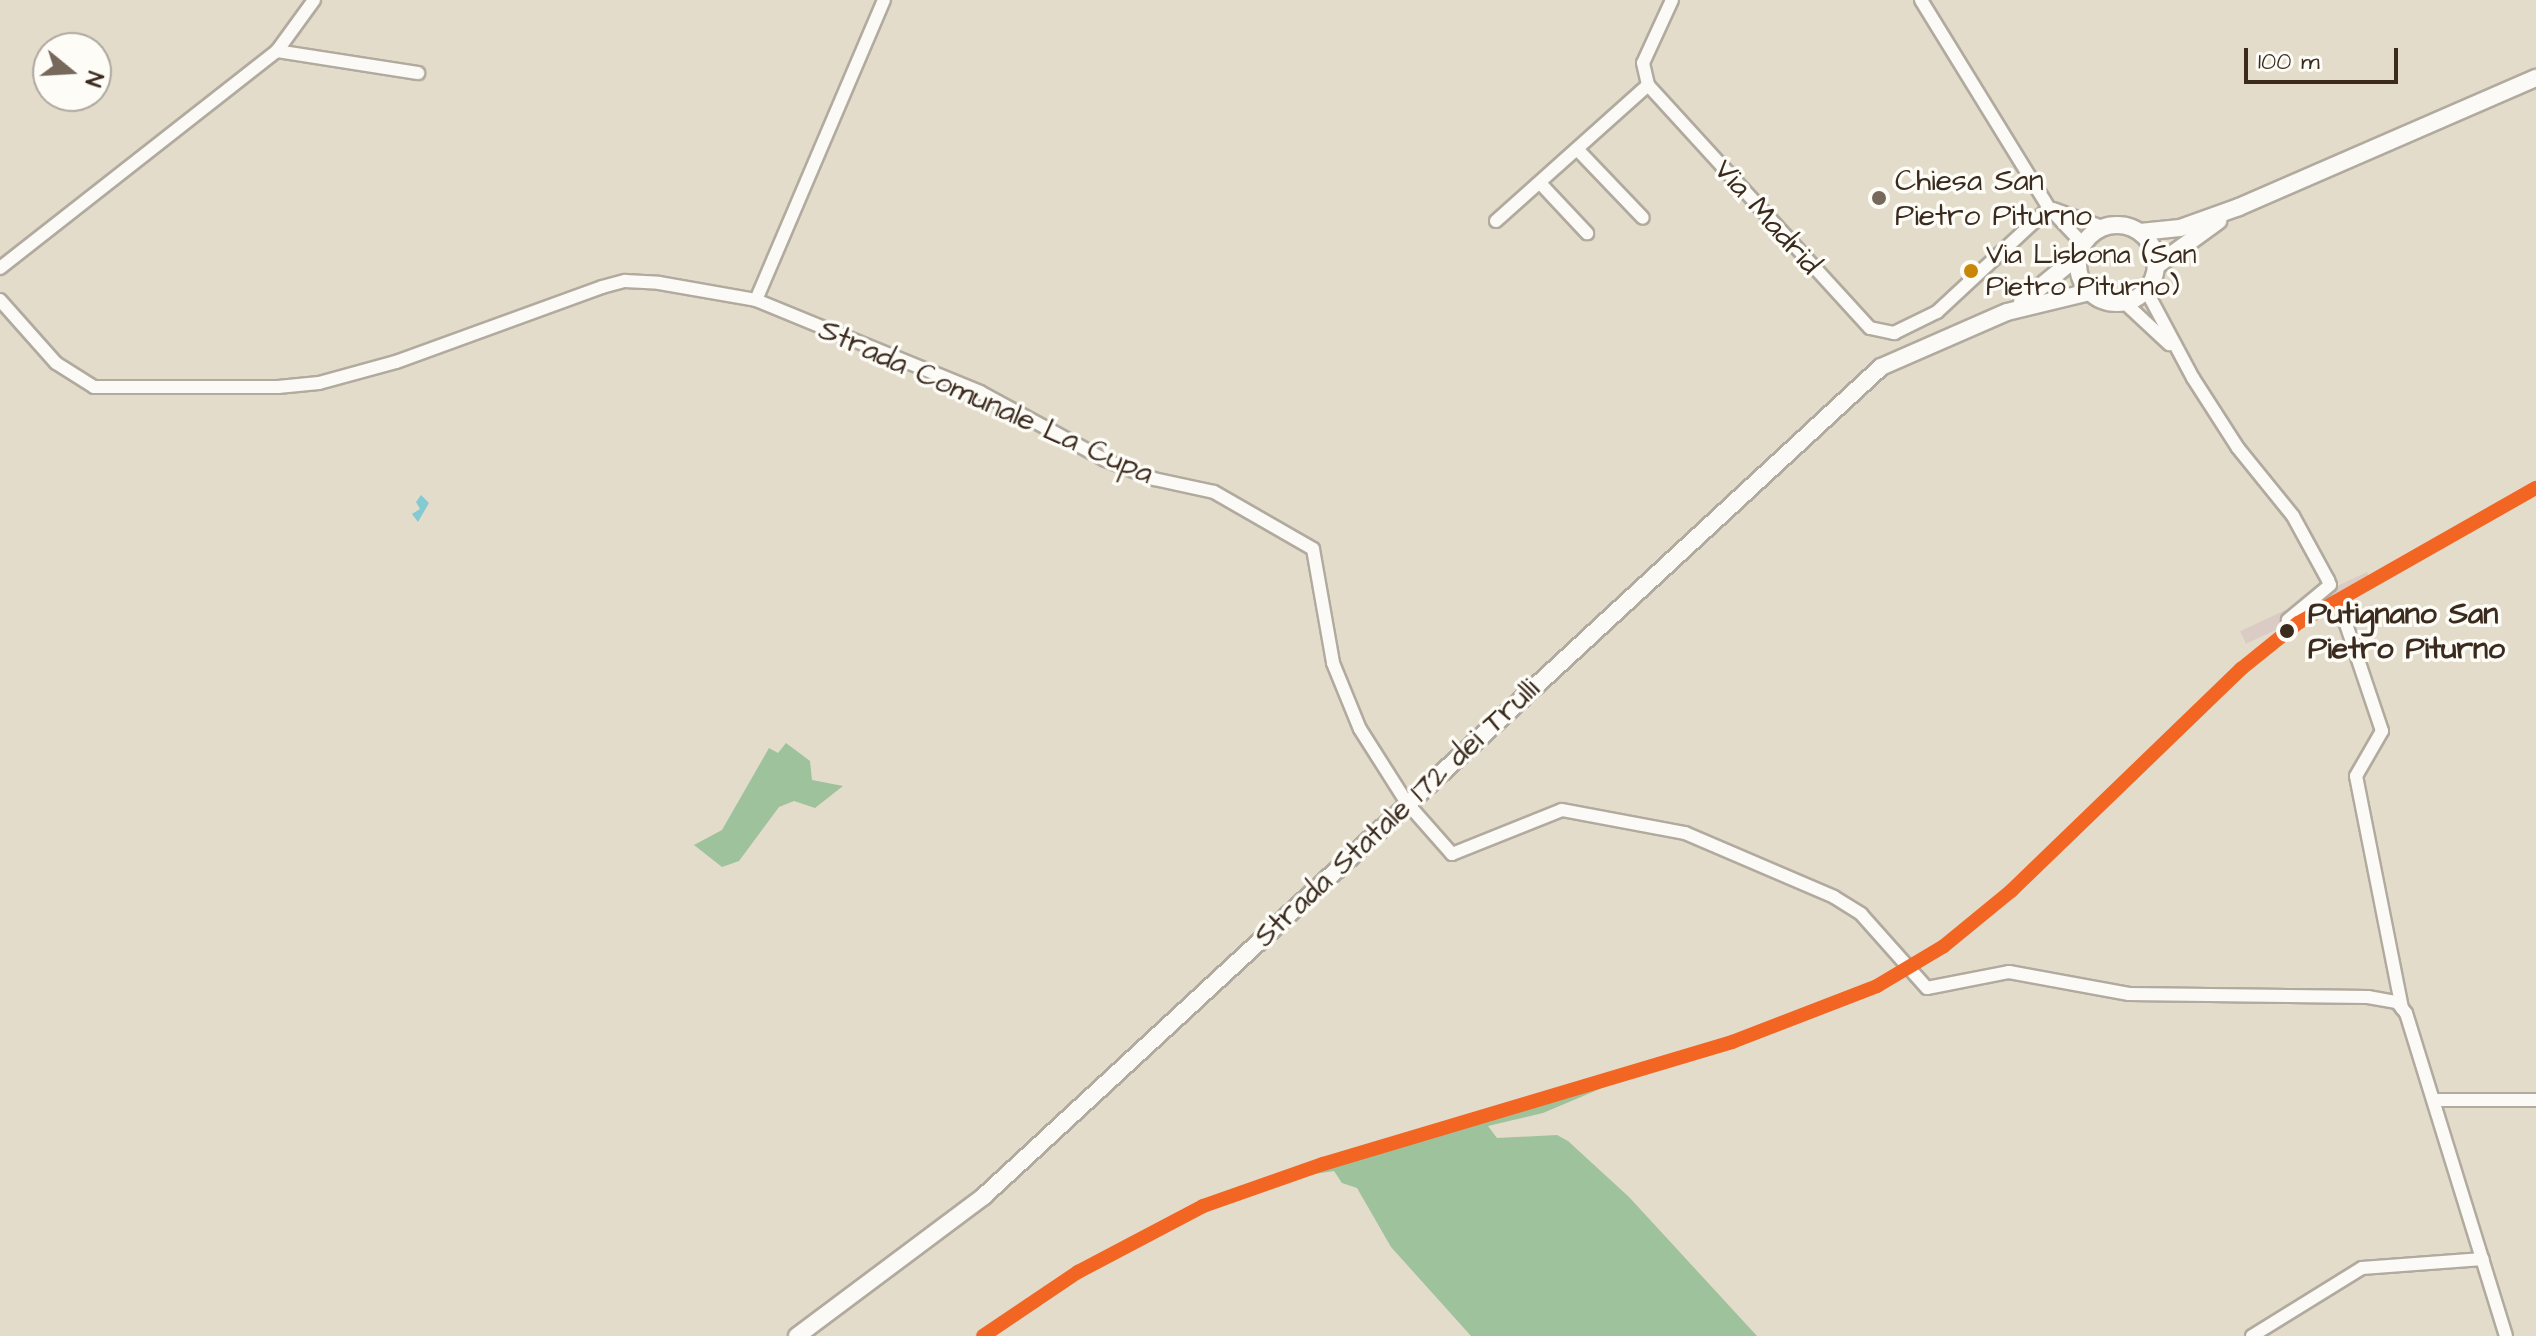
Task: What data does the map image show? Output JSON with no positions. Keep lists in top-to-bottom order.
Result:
{
  "streets": {
    "main road": ["Strada Statale 172 dei Trulli"],
    "street": ["Via Madrid", "Strada Comunale La Cupa"]
  },
  "crossings": [
    ["Strada Comunale La Cupa", "Strada Statale 172 dei Trulli"]
  ],
  "places": ["Chiesa San Pietro Piturno", "Via Lisbona (San Pietro Piturno)", "Putignano San Pietro Piturno"],
  "scale_bar": "100 m",
  "north": "right"
}
